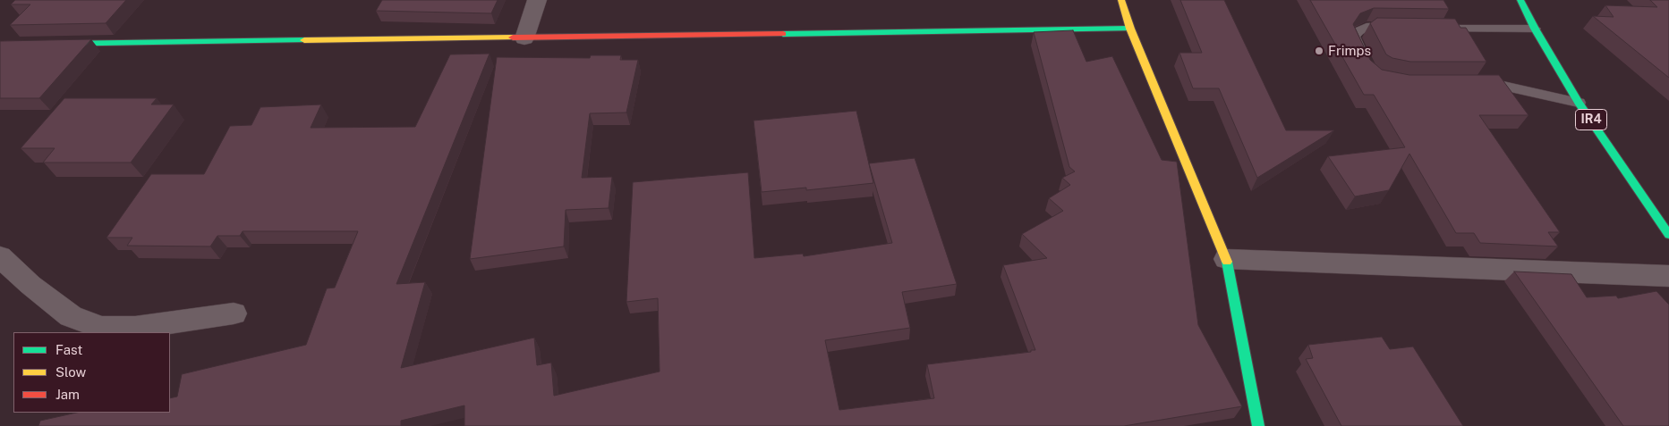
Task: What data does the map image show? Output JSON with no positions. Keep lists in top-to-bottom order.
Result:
{
  "streets": {
    "street": ["IR4"]
  },
  "places": ["Frimps"],
  "legend": ["Fast", "Slow", "Jam"]
}
